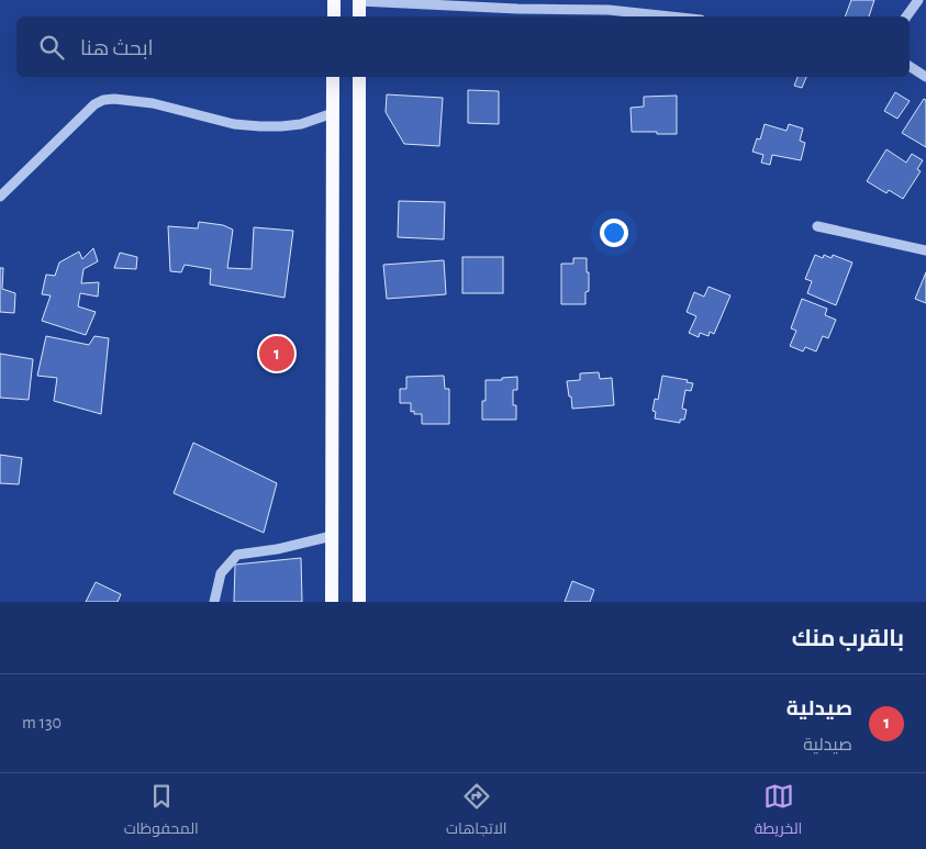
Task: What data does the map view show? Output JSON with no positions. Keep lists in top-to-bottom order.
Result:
{
  "page": {
    "search": "ابحث هنا",
    "pins": "1",
    "heading": "بالقرب منك",
    "list": [
      {
        "mark": "1",
        "name": "صيدلية",
        "note": "صيدلية",
        "value": "130 m"
      }
    ],
    "nav": ["الخريطة", "الاتجاهات", "المحفوظات"]
  }
}
